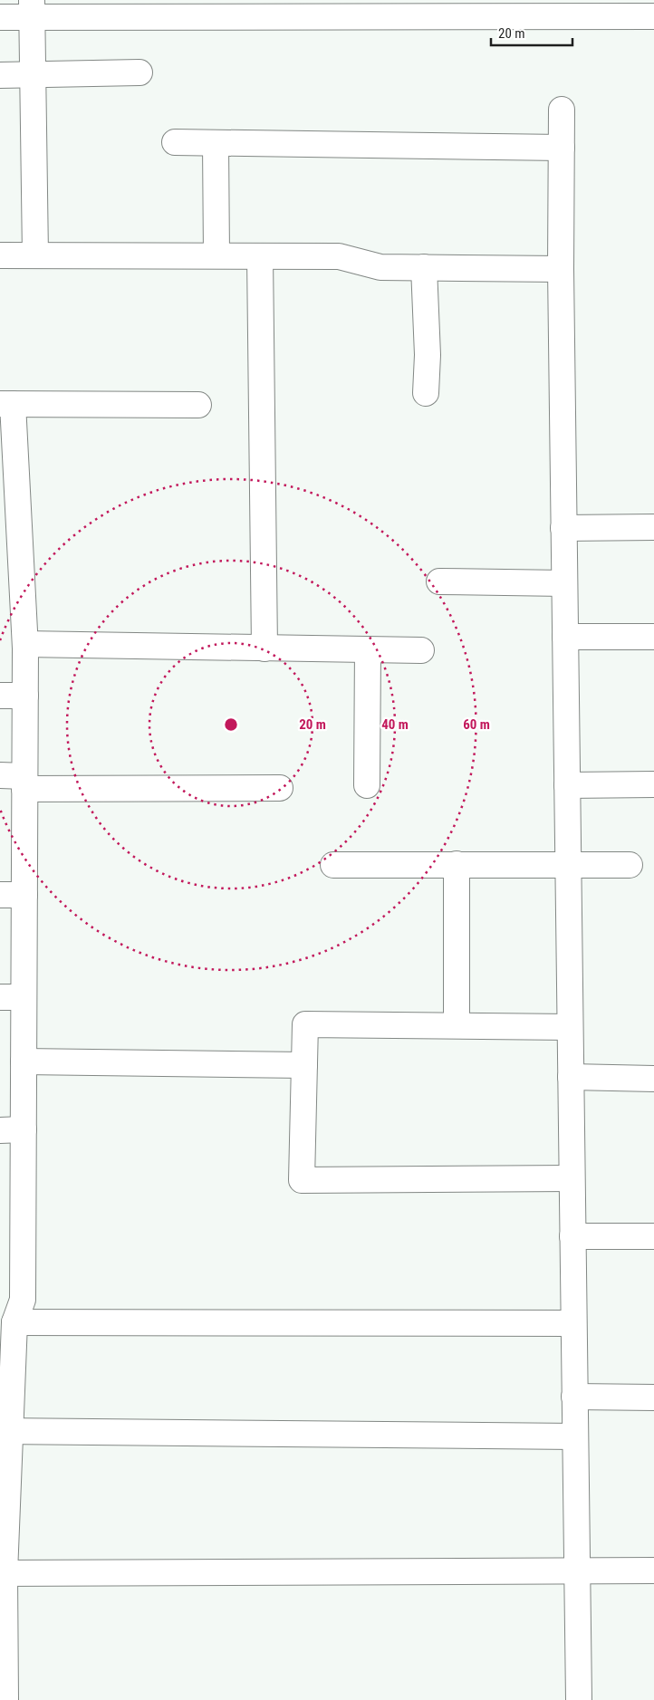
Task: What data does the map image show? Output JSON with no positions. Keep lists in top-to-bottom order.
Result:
{
  "scale_bar": "20 m",
  "rings": ["20 m", "40 m", "60 m"]
}
